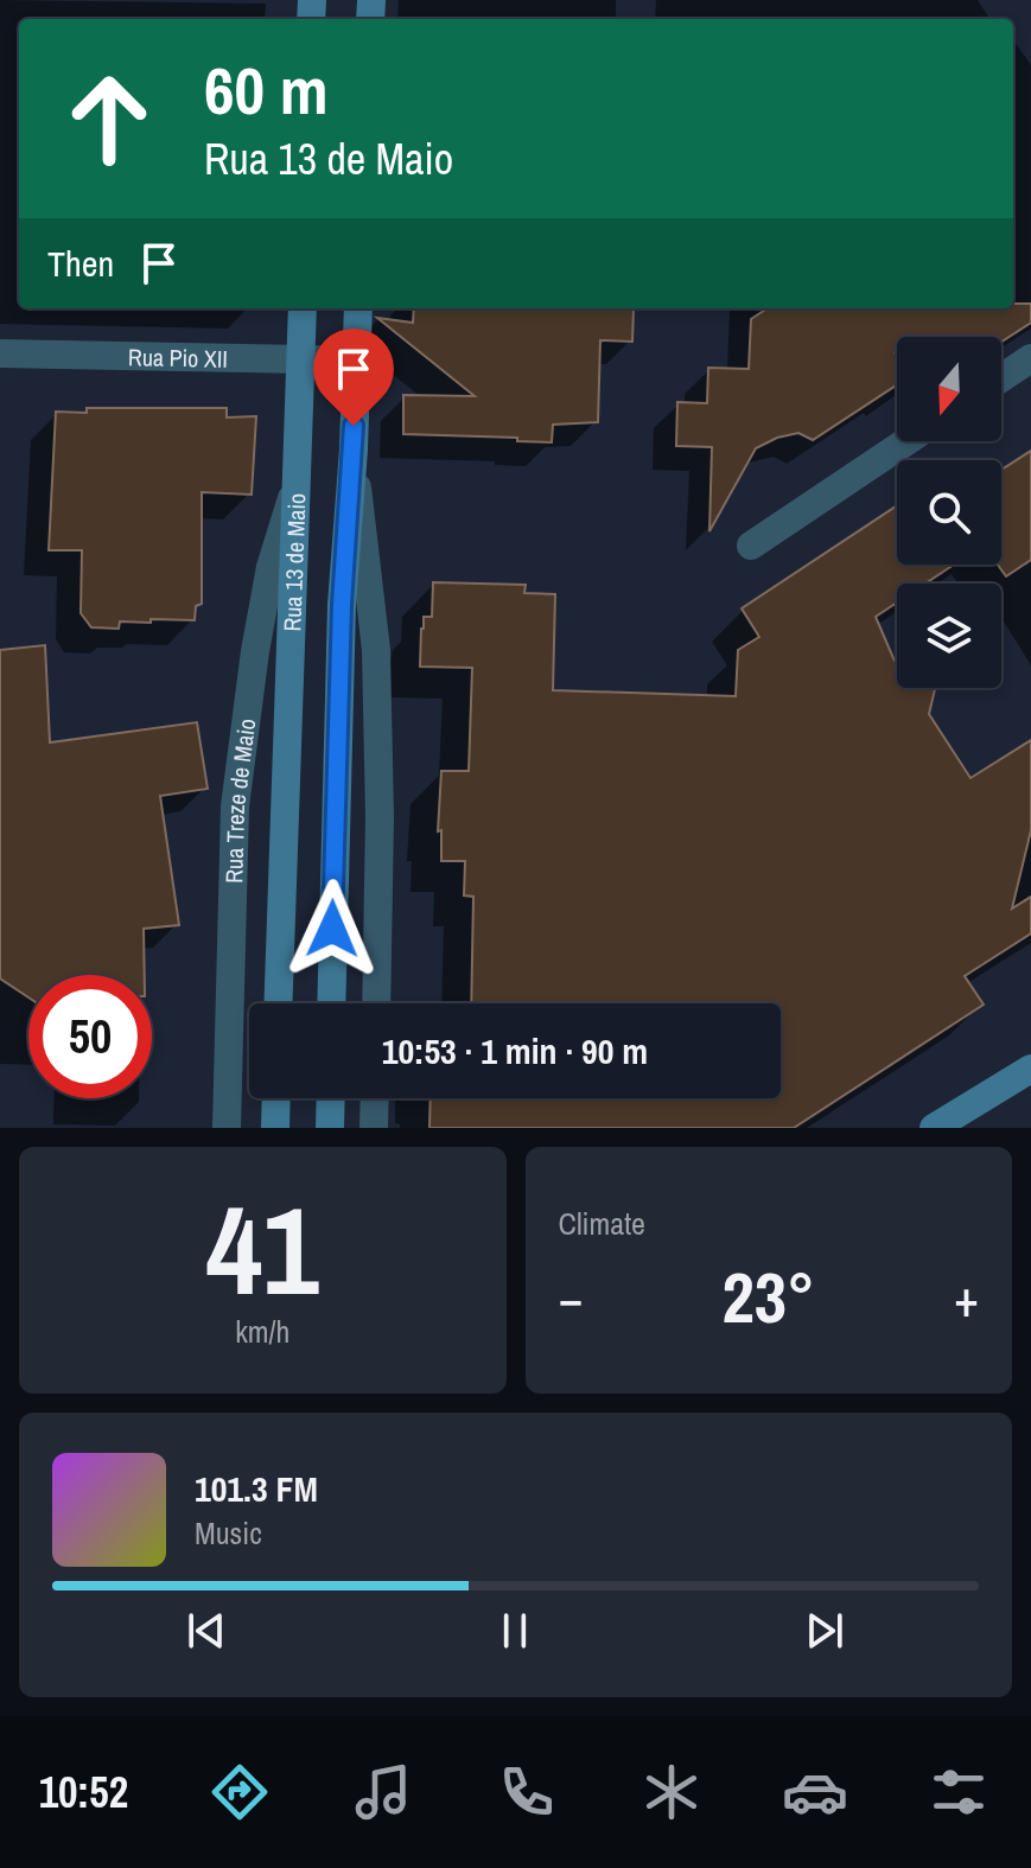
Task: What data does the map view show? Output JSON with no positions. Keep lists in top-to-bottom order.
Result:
{
  "streets": {
    "main road": ["Rua 13 de Maio"],
    "street": ["Rua Pio XII", "Rua Treze de Maio"]
  },
  "crossings": [
    ["Rua Pio XII", "Rua 13 de Maio"],
    ["Rua 13 de Maio", "Rua Treze de Maio"]
  ],
  "north": "bottom",
  "page": {
    "turn": ["60 m", "Rua 13 de Maio"],
    "then": "Then",
    "limit": "50",
    "trip": "10:53 · 1 min · 90 m",
    "tile": [
      ["41", "km/h"],
      "Climate"
    ],
    "heat": ["−", "23°", "+"],
    "song": ["101.3 FM", "Music"],
    "tabs": "10:52"
  }
}
